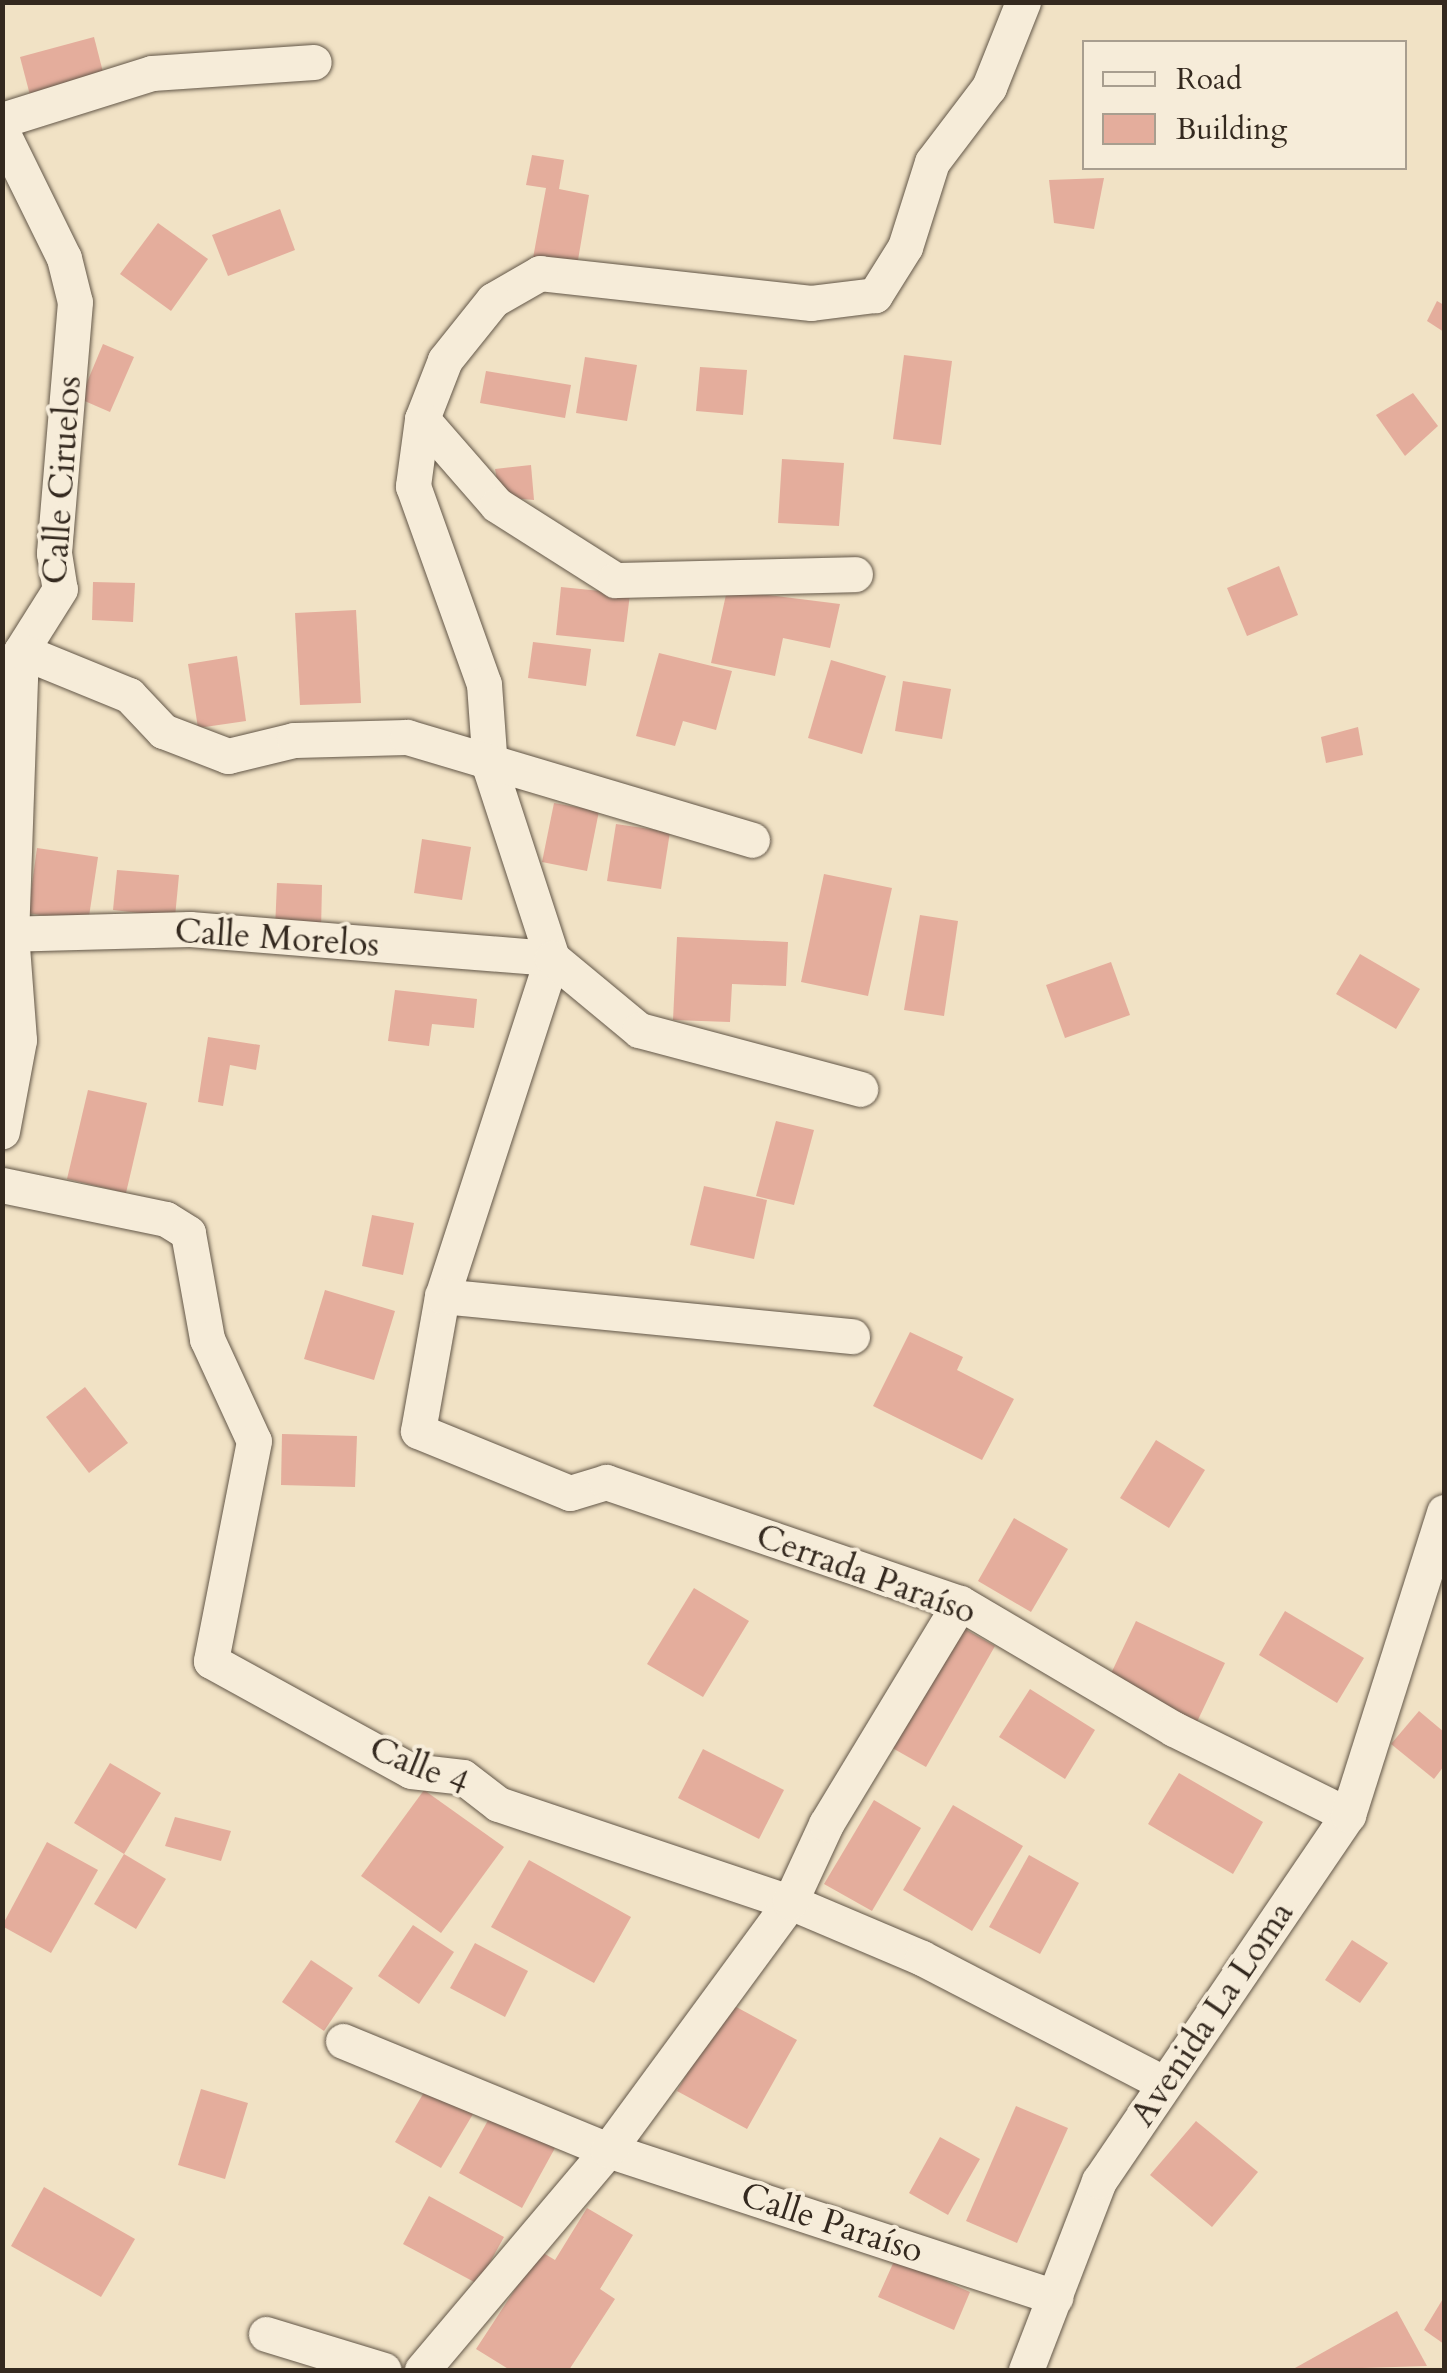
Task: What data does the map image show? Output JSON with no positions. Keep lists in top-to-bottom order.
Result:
{
  "streets": {
    "street": [
      "Calle Ciruelos",
      "Calle Morelos",
      "Cerrada Paraíso",
      "Calle 4",
      "Avenida La Loma",
      "Calle Paraíso"
    ]
  },
  "crossings": [
    ["Calle Ciruelos", "Calle Morelos"],
    ["Cerrada Paraíso", "Avenida La Loma"],
    ["Calle 4", "Avenida La Loma"],
    ["Avenida La Loma", "Calle Paraíso"]
  ],
  "legend": ["Road", "Building"]
}
